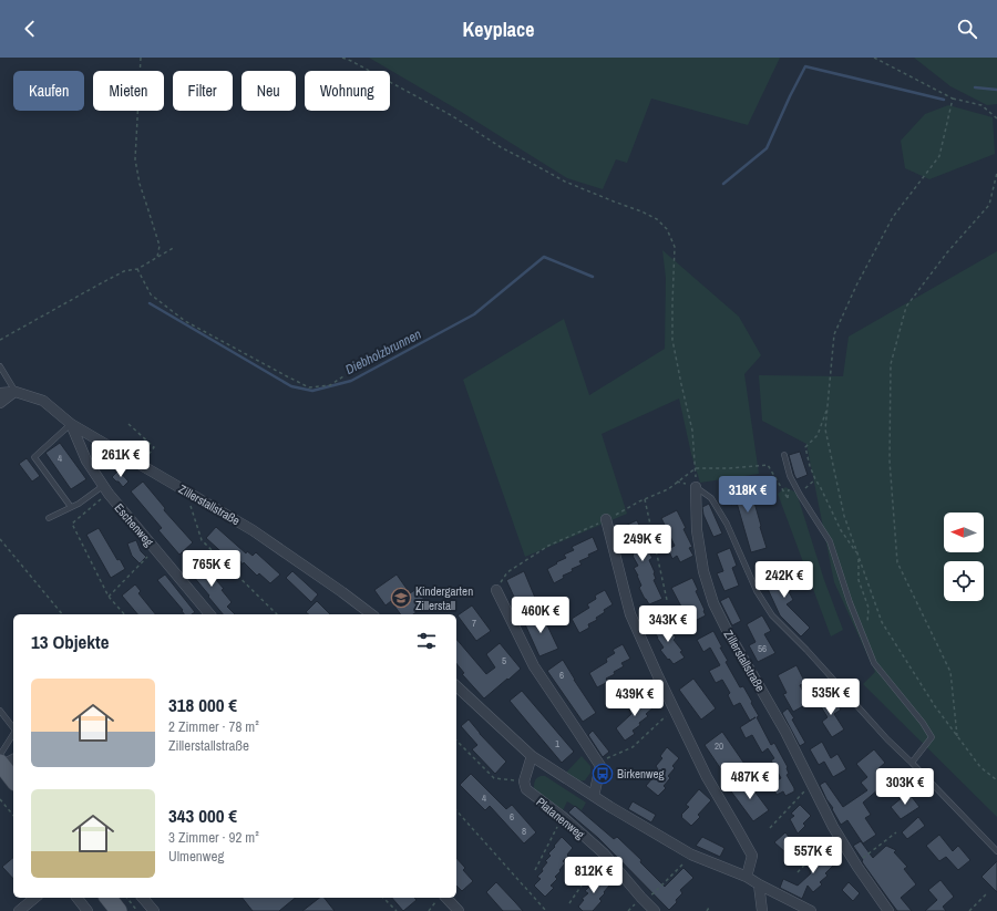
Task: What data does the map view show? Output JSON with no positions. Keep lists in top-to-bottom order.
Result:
{
  "streets": {
    "street": ["Zillerstallstraße", "Eschenweg", "Platanenweg"]
  },
  "crossings": [
    ["Zillerstallstraße", "Eschenweg"]
  ],
  "water": ["Diebholzbrunnen"],
  "places": {
    "school or university": ["Kindergarten Zillerstall"],
    "bus stop": ["Birkenweg"]
  },
  "house_numbers": [
    "4",
    "7",
    "56",
    "5",
    "6",
    "1",
    "20",
    "4",
    "6",
    "8"
  ],
  "north": "left",
  "page": {
    "header": "Keyplace",
    "chip": [
      "Kaufen",
      "Mieten",
      "Filter",
      "Neu",
      "Wohnung"
    ],
    "price": [
      "261K €",
      "318K €",
      "249K €",
      "765K €",
      "242K €",
      "460K €",
      "343K €",
      "535K €",
      "439K €",
      "487K €",
      "303K €",
      "557K €",
      "812K €"
    ],
    "heading": "13 Objekte",
    "list": [
      {
        "name": "318 000 €",
        "note": "2 Zimmer · 78 m² · Zillerstallstraße"
      },
      {
        "name": "343 000 €",
        "note": "3 Zimmer · 92 m² · Ulmenweg"
      }
    ]
  }
}
